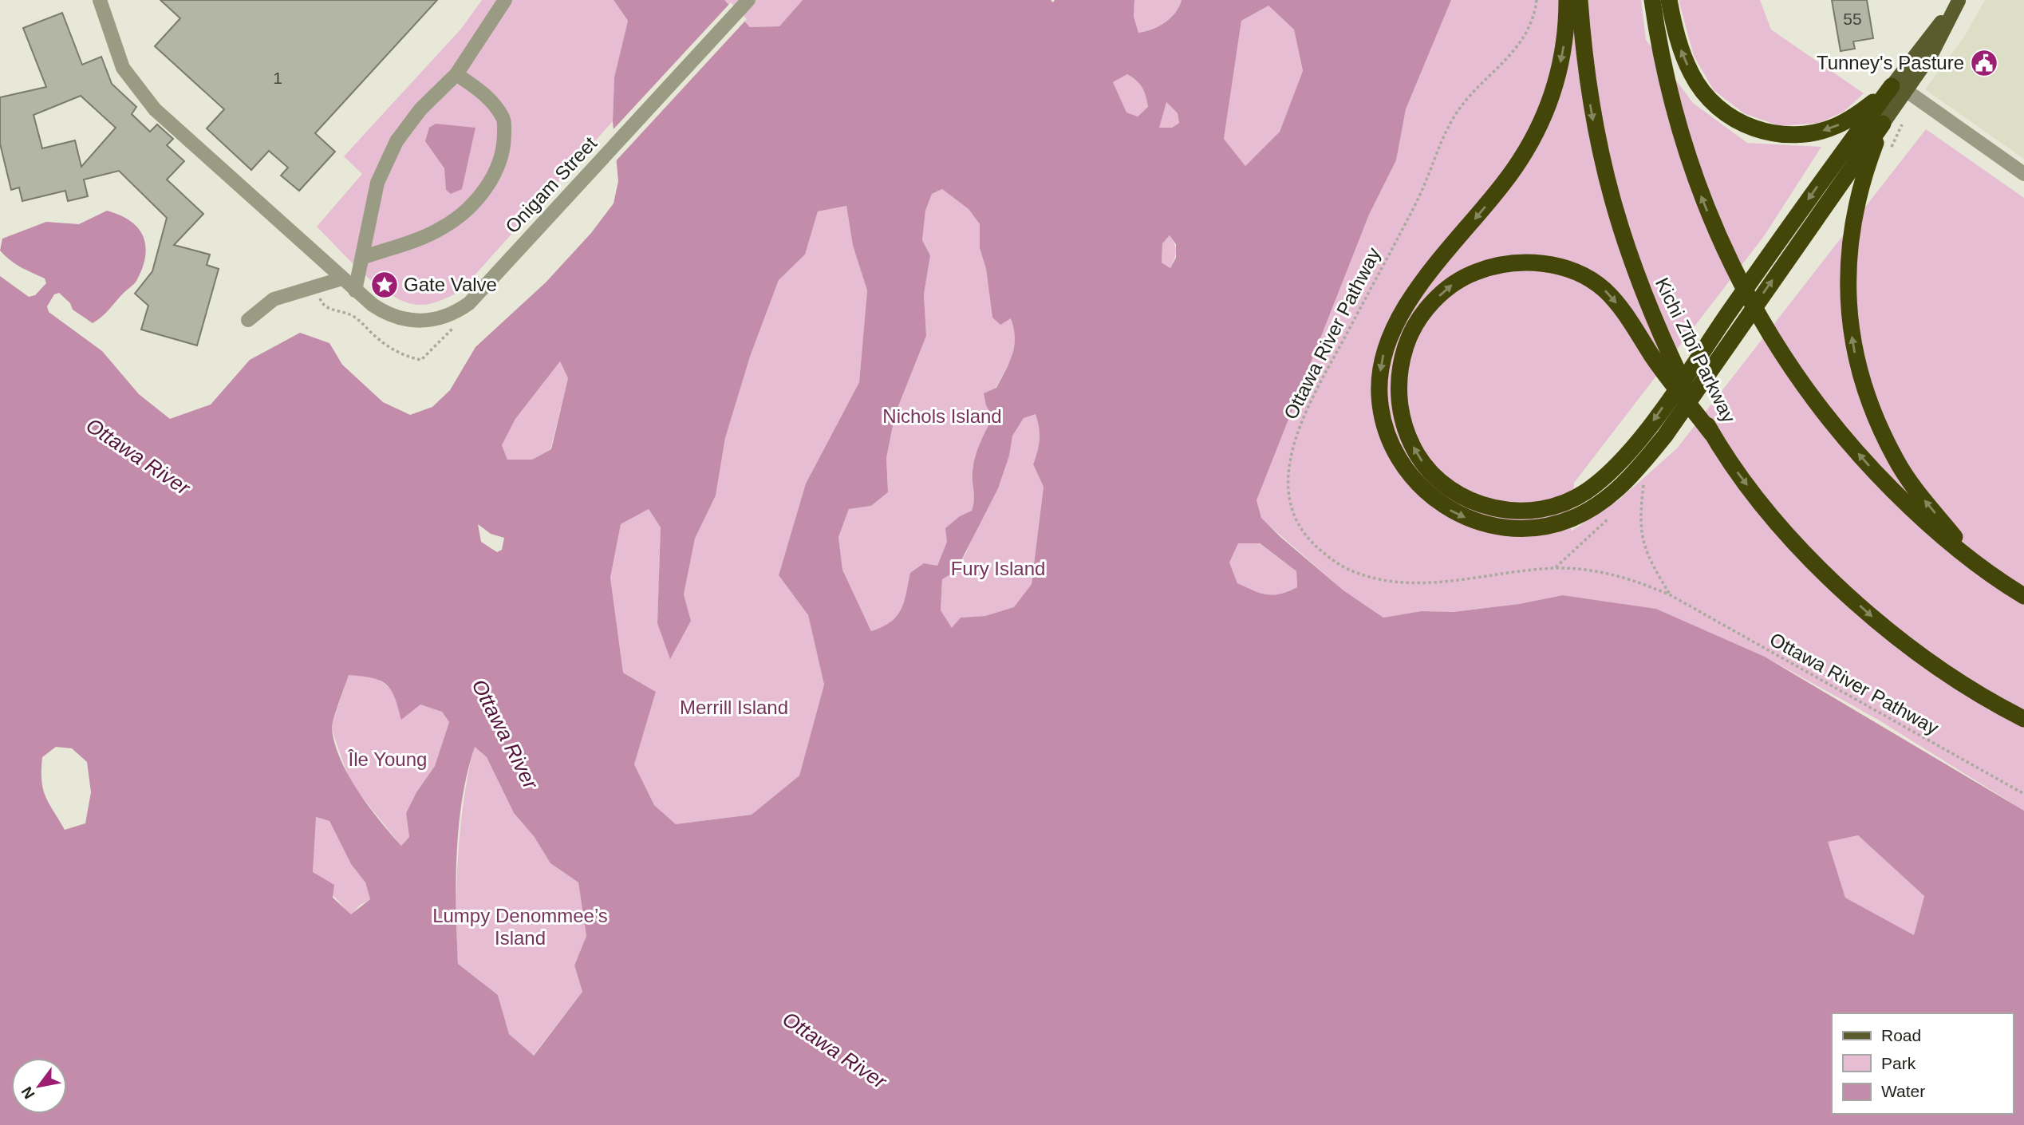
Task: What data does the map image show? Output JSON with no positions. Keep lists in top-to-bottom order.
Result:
{
  "streets": {
    "highway": ["Kichi Zībī Parkway"],
    "street": ["Onigam Street"],
    "path": ["Ottawa River Pathway"]
  },
  "water": ["Ottawa River"],
  "parks": [
    "Nichols Island",
    "Fury Island",
    "Merrill Island",
    "Île Young",
    "Lumpy Denommee’s Island"
  ],
  "places": {
    "public building": ["Tunney's Pasture"],
    "place": ["Gate Valve"]
  },
  "house_numbers": ["55", "1"],
  "legend": ["Road", "Park", "Water"],
  "north": "bottom left"
}
